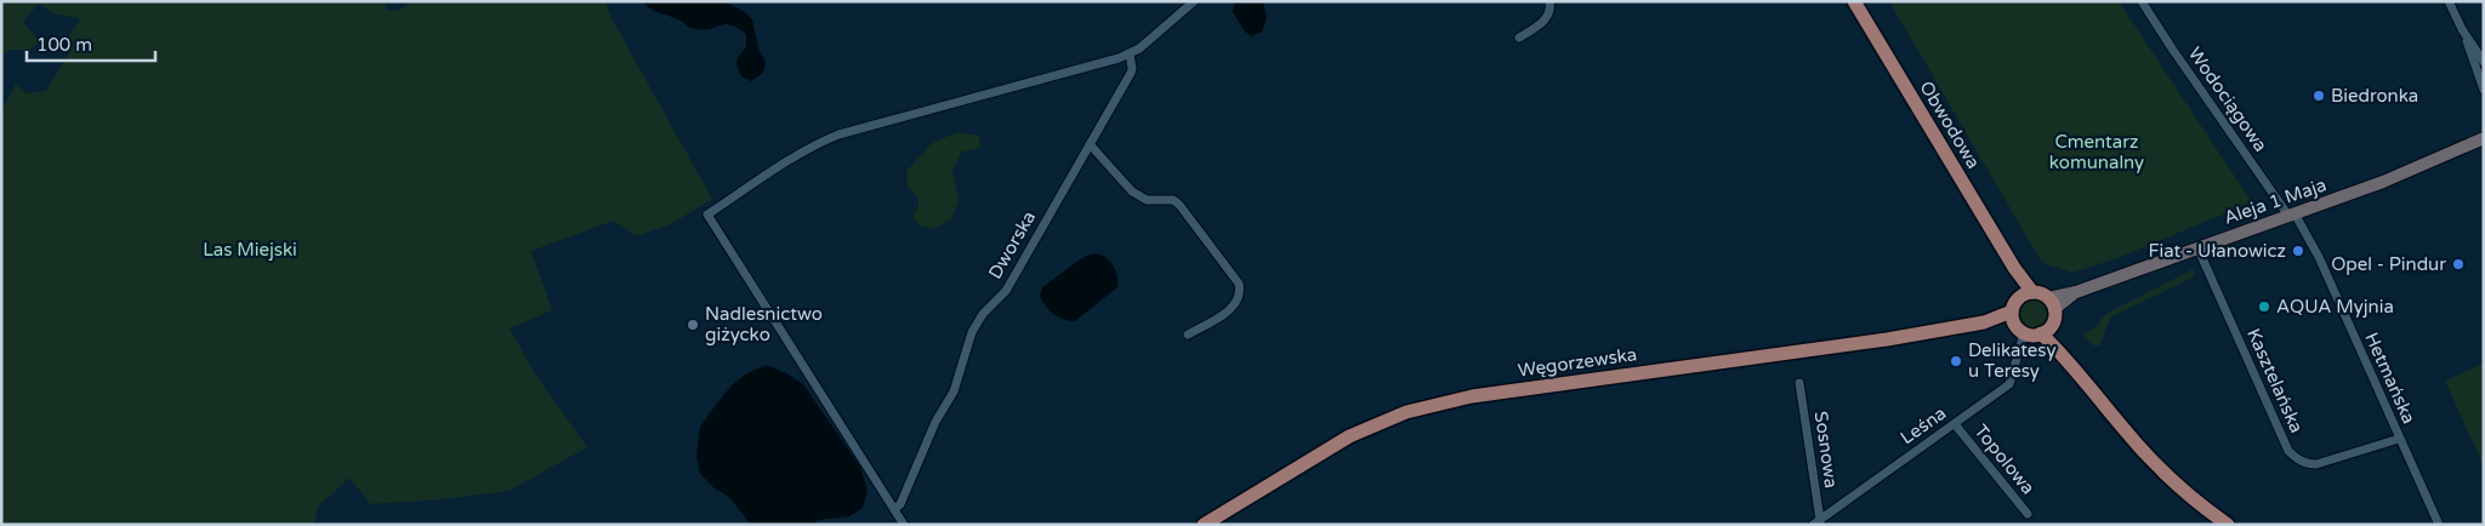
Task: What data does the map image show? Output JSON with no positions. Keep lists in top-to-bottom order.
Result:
{
  "streets": {
    "main road": ["Obwodowa", "Węgorzewska"],
    "street": [
      "Wodociągowa",
      "Aleja 1 Maja",
      "Dworska",
      "Hetmańska",
      "Kasztelańska",
      "Leśna",
      "Sosnowa",
      "Topolowa"
    ]
  },
  "crossings": [
    ["Wodociągowa", "Aleja 1 Maja"],
    ["Wodociągowa", "Hetmańska"],
    ["Obwodowa", "Aleja 1 Maja"],
    ["Obwodowa", "Węgorzewska"],
    ["Obwodowa", "Leśna"],
    ["Aleja 1 Maja", "Węgorzewska"],
    ["Aleja 1 Maja", "Hetmańska"],
    ["Aleja 1 Maja", "Kasztelańska"],
    ["Aleja 1 Maja", "Leśna"],
    ["Węgorzewska", "Leśna"],
    ["Hetmańska", "Kasztelańska"],
    ["Leśna", "Sosnowa"],
    ["Leśna", "Topolowa"]
  ],
  "parks": ["Cmentarz komunalny", "Las Miejski"],
  "places": [
    "Biedronka",
    "Fiat - Ułanowicz",
    "Opel - Pindur",
    "AQUA Myjnia",
    "Nadlesnictwo giżycko",
    "Delikatesy u Teresy"
  ],
  "scale_bar": "100 m"
}
